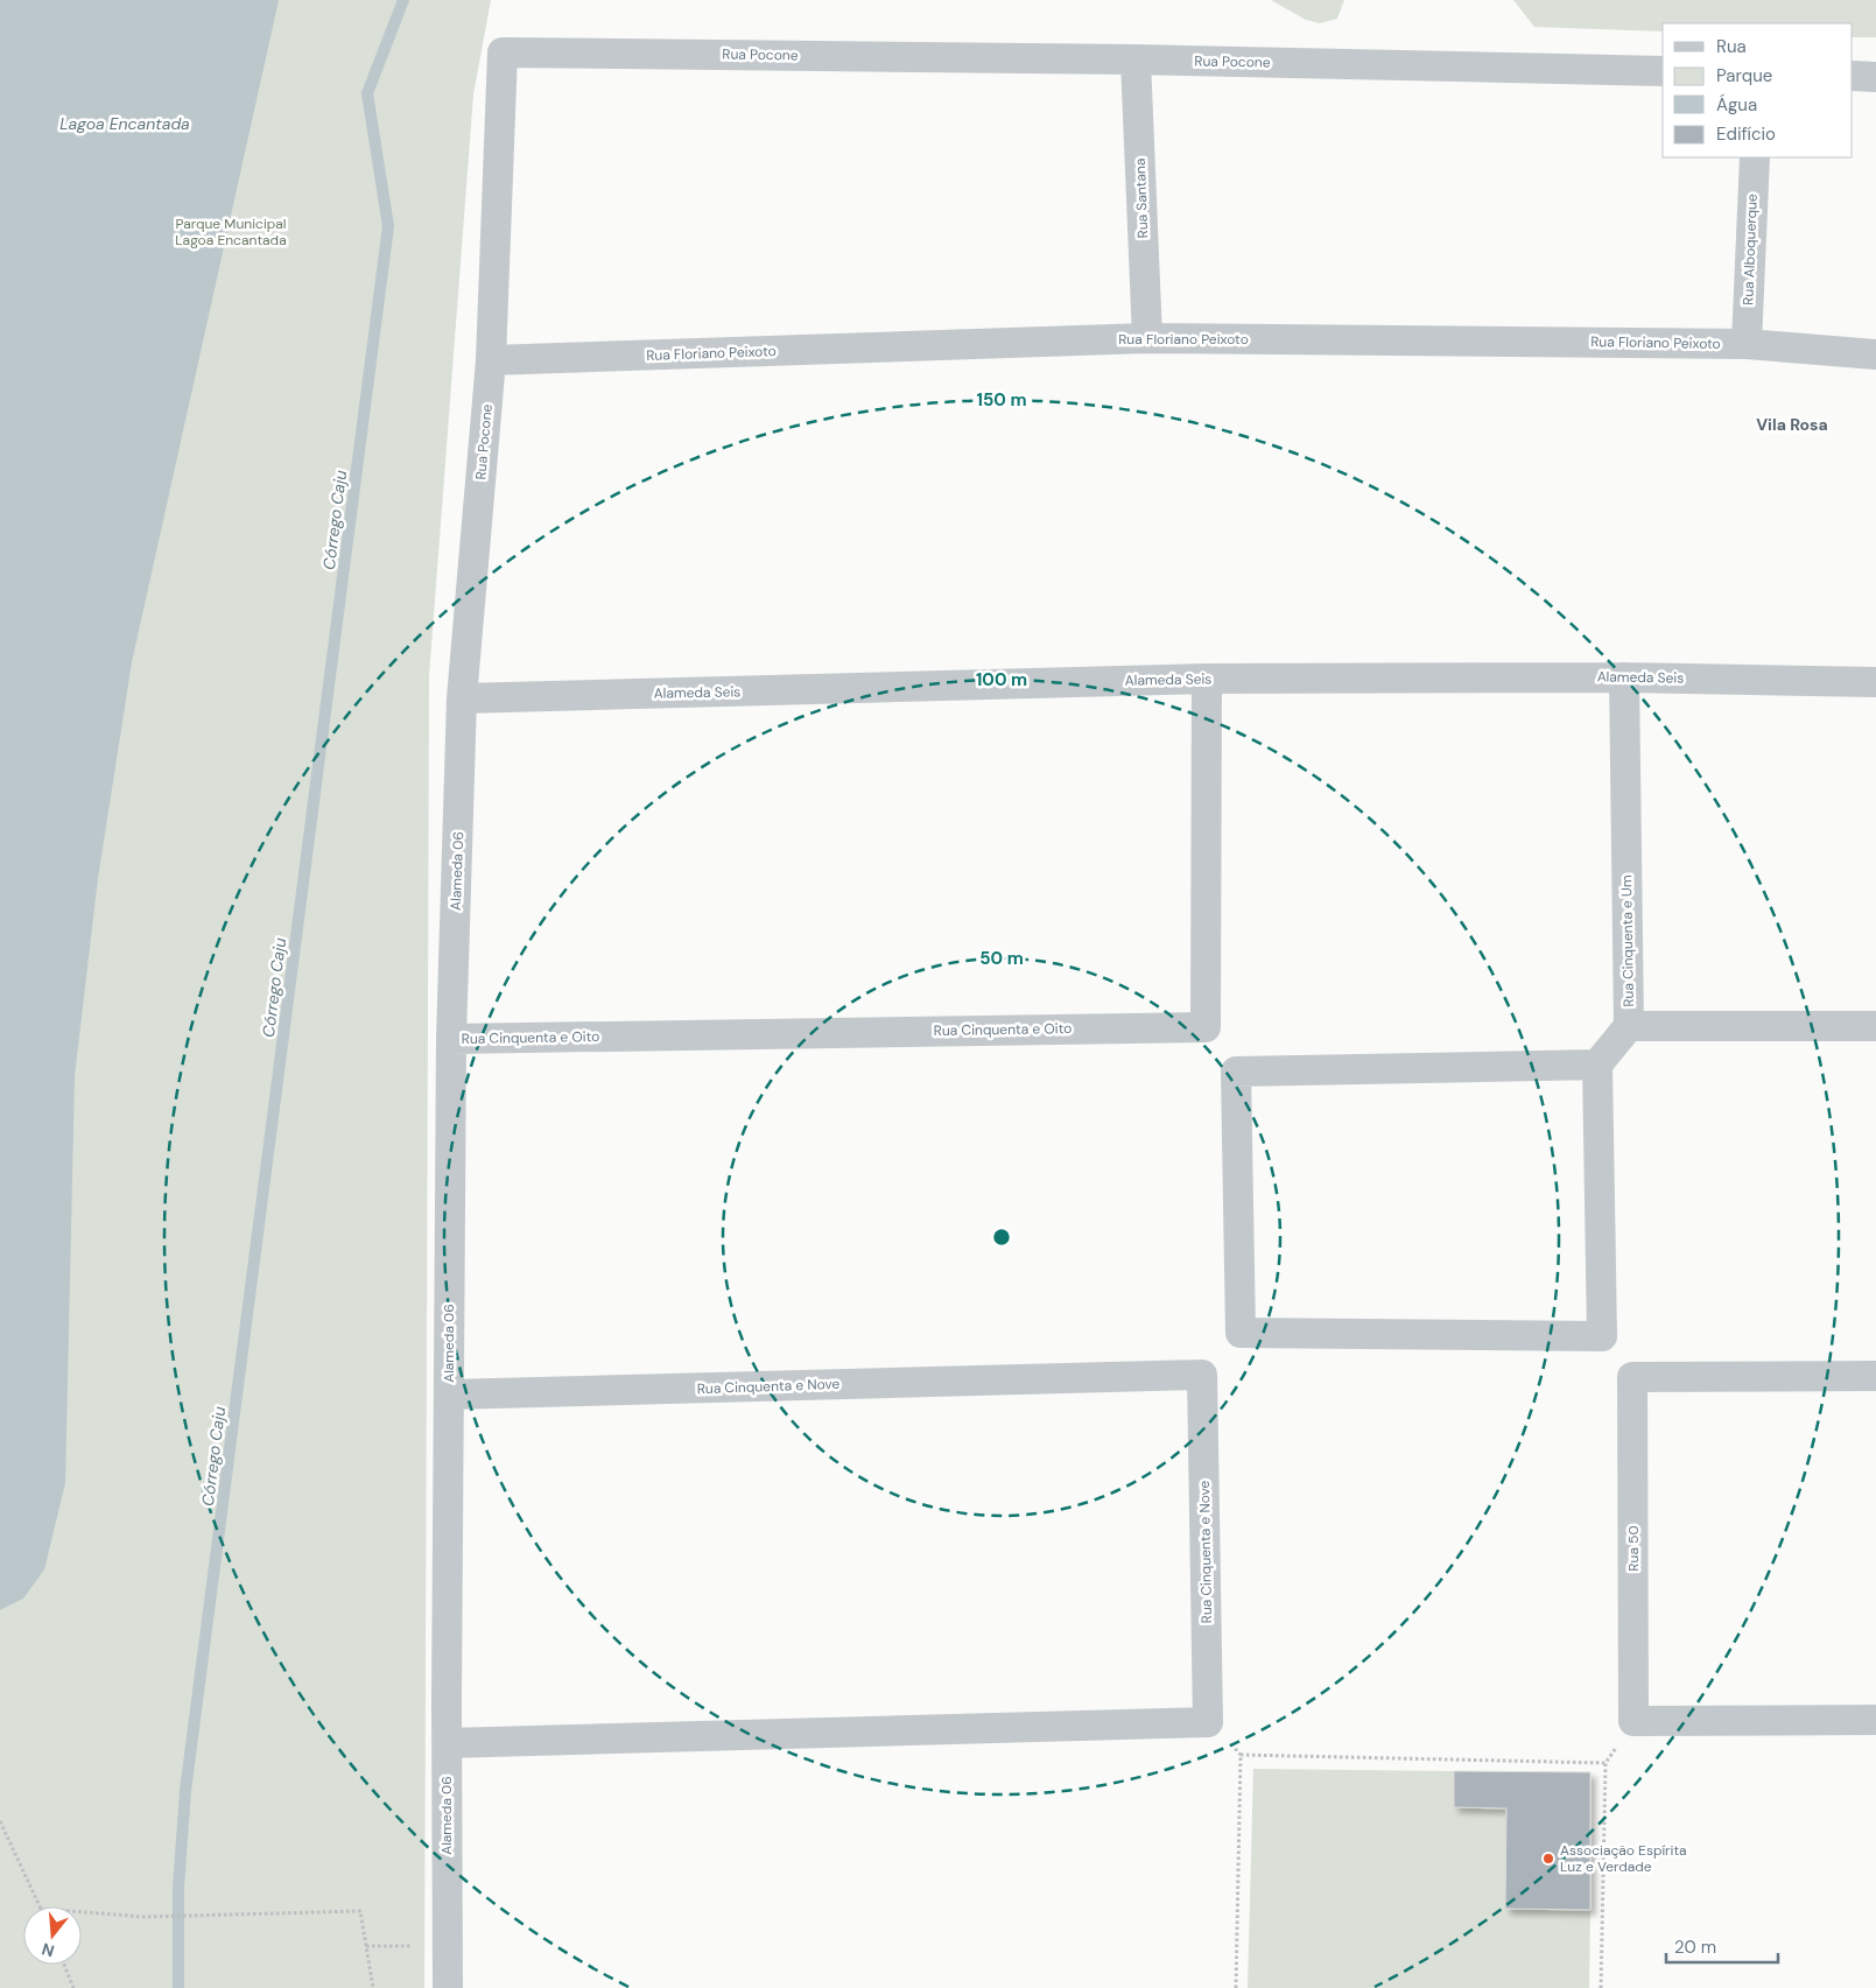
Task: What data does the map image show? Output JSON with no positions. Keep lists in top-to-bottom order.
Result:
{
  "streets": {
    "street": [
      "Rua Pocone",
      "Rua Santana",
      "Rua Alboquerque",
      "Rua Floriano Peixoto",
      "Alameda Seis",
      "Alameda 06",
      "Rua Cinquenta e Um",
      "Rua Cinquenta e Oito",
      "Rua Cinquenta e Nove",
      "Rua 50"
    ]
  },
  "crossings": [
    ["Rua Pocone", "Rua Santana"],
    ["Rua Pocone", "Rua Floriano Peixoto"],
    ["Rua Pocone", "Alameda Seis"],
    ["Rua Pocone", "Alameda 06"],
    ["Rua Santana", "Rua Floriano Peixoto"],
    ["Rua Alboquerque", "Rua Floriano Peixoto"],
    ["Alameda Seis", "Alameda 06"],
    ["Alameda Seis", "Rua Cinquenta e Um"],
    ["Alameda Seis", "Rua Cinquenta e Oito"],
    ["Alameda 06", "Rua Cinquenta e Oito"],
    ["Alameda 06", "Rua Cinquenta e Nove"]
  ],
  "districts": ["Vila Rosa"],
  "water": ["Lagoa Encantada", "Córrego Caju"],
  "parks": ["Parque Municipal Lagoa Encantada"],
  "places": ["Associação Espírita Luz e Verdade"],
  "legend": [
    "Rua",
    "Parque",
    "Água",
    "Edifício"
  ],
  "scale_bar": "20 m",
  "north": "bottom",
  "rings": ["150 m", "100 m", "50 m"]
}
